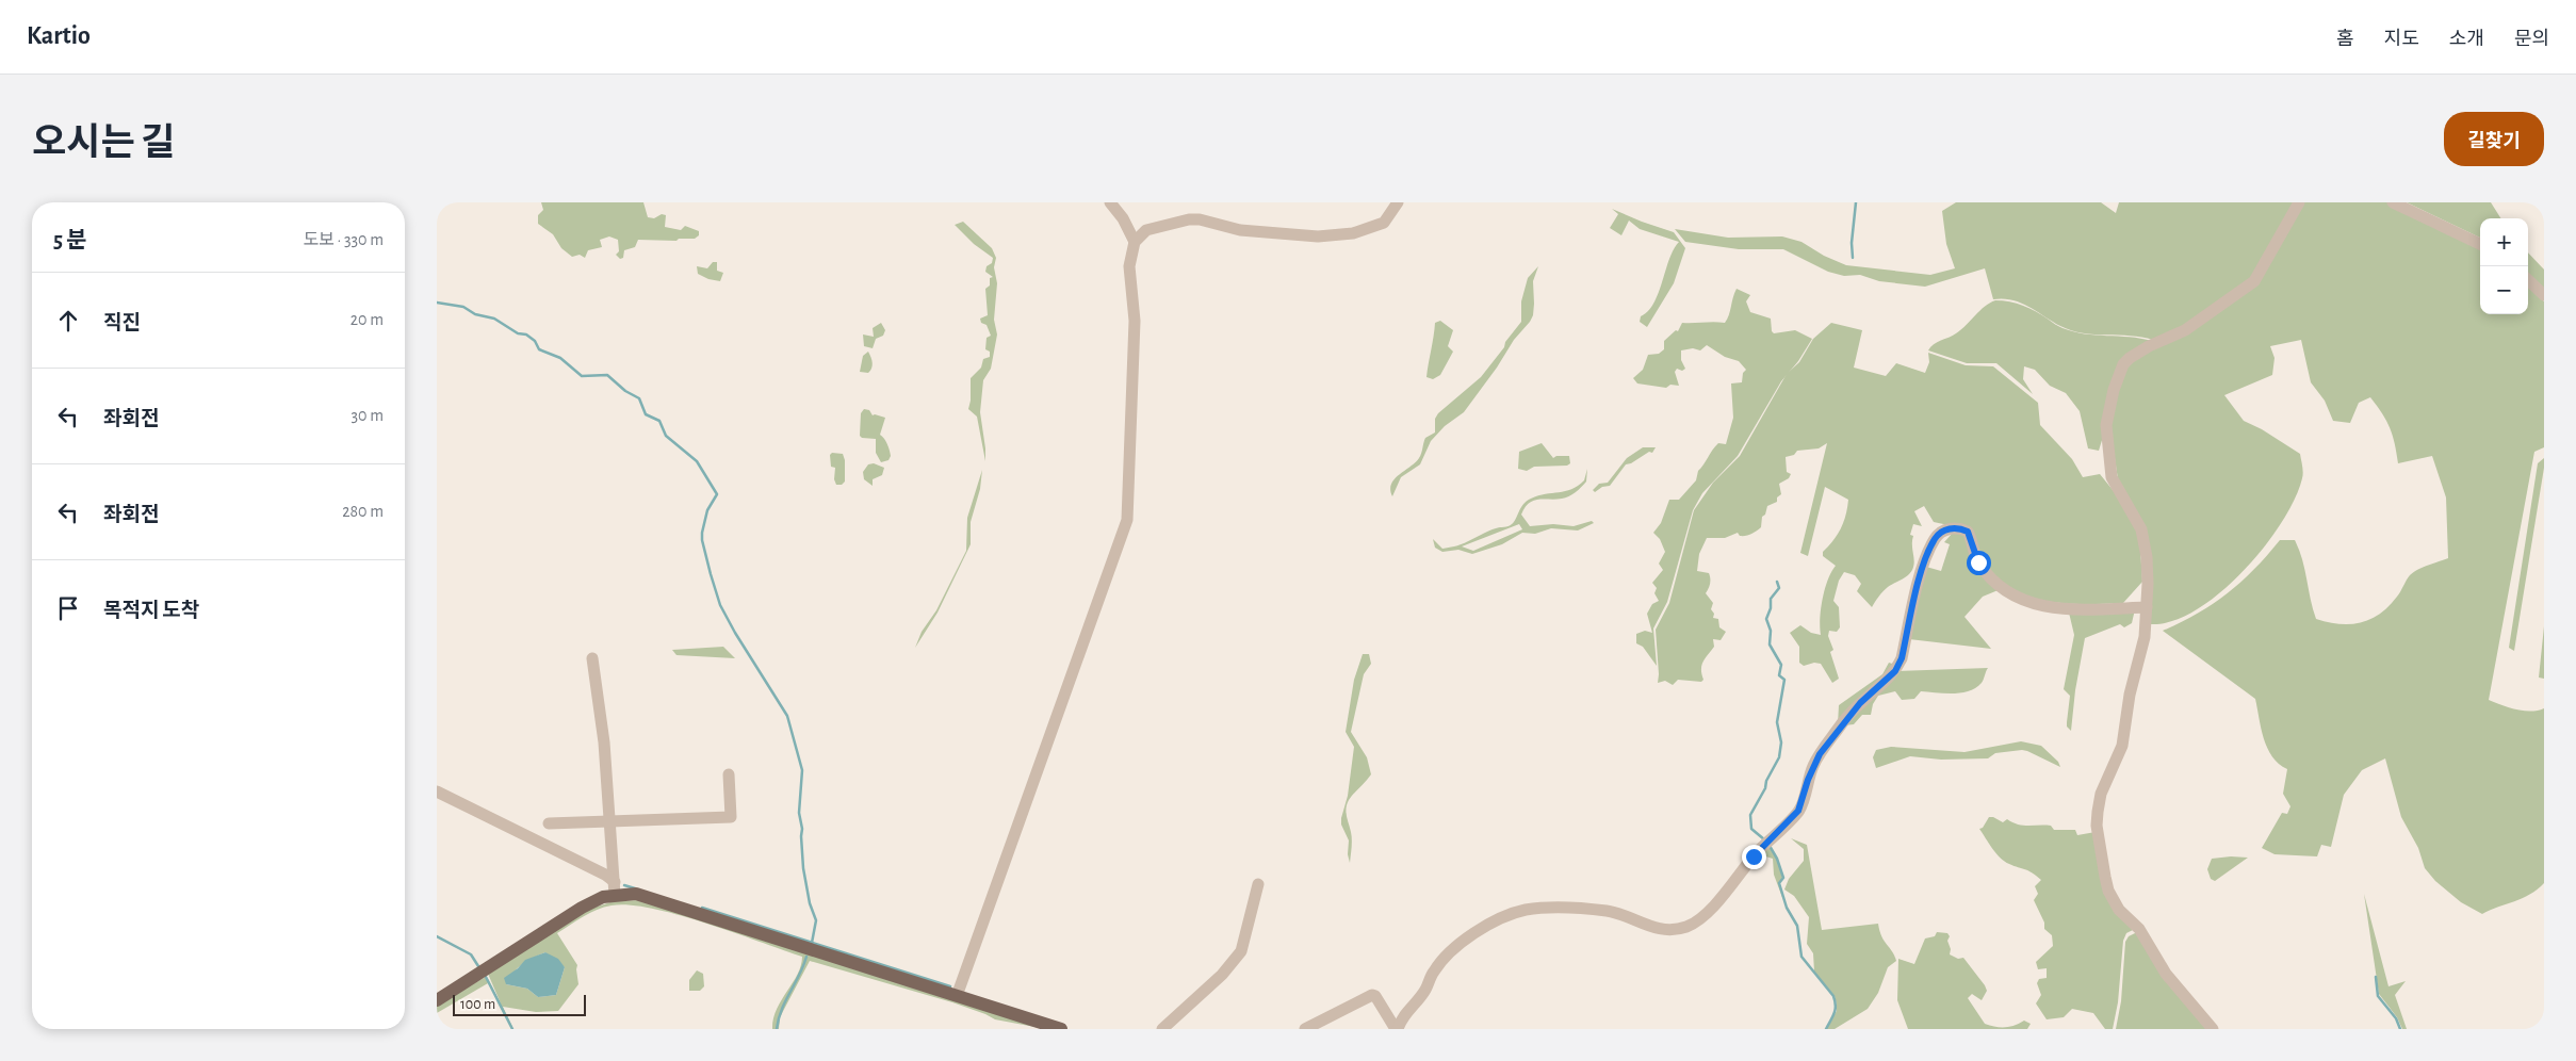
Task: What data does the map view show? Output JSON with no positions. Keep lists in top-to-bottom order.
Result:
{
  "scale_bar": "100 m",
  "page": {
    "header": "Kartio",
    "nav": [
      "홈",
      "지도",
      "소개",
      "문의"
    ],
    "title": "오시는 길",
    "buttons": "길찾기",
    "heading": ["5 분", "도보 · 330 m"],
    "map_buttons": ["+", "−"],
    "list": [
      ["직진", "20 m"],
      ["좌회전", "30 m"],
      ["좌회전", "280 m"],
      "목적지 도착"
    ],
    "scale": "100 m"
  }
}
